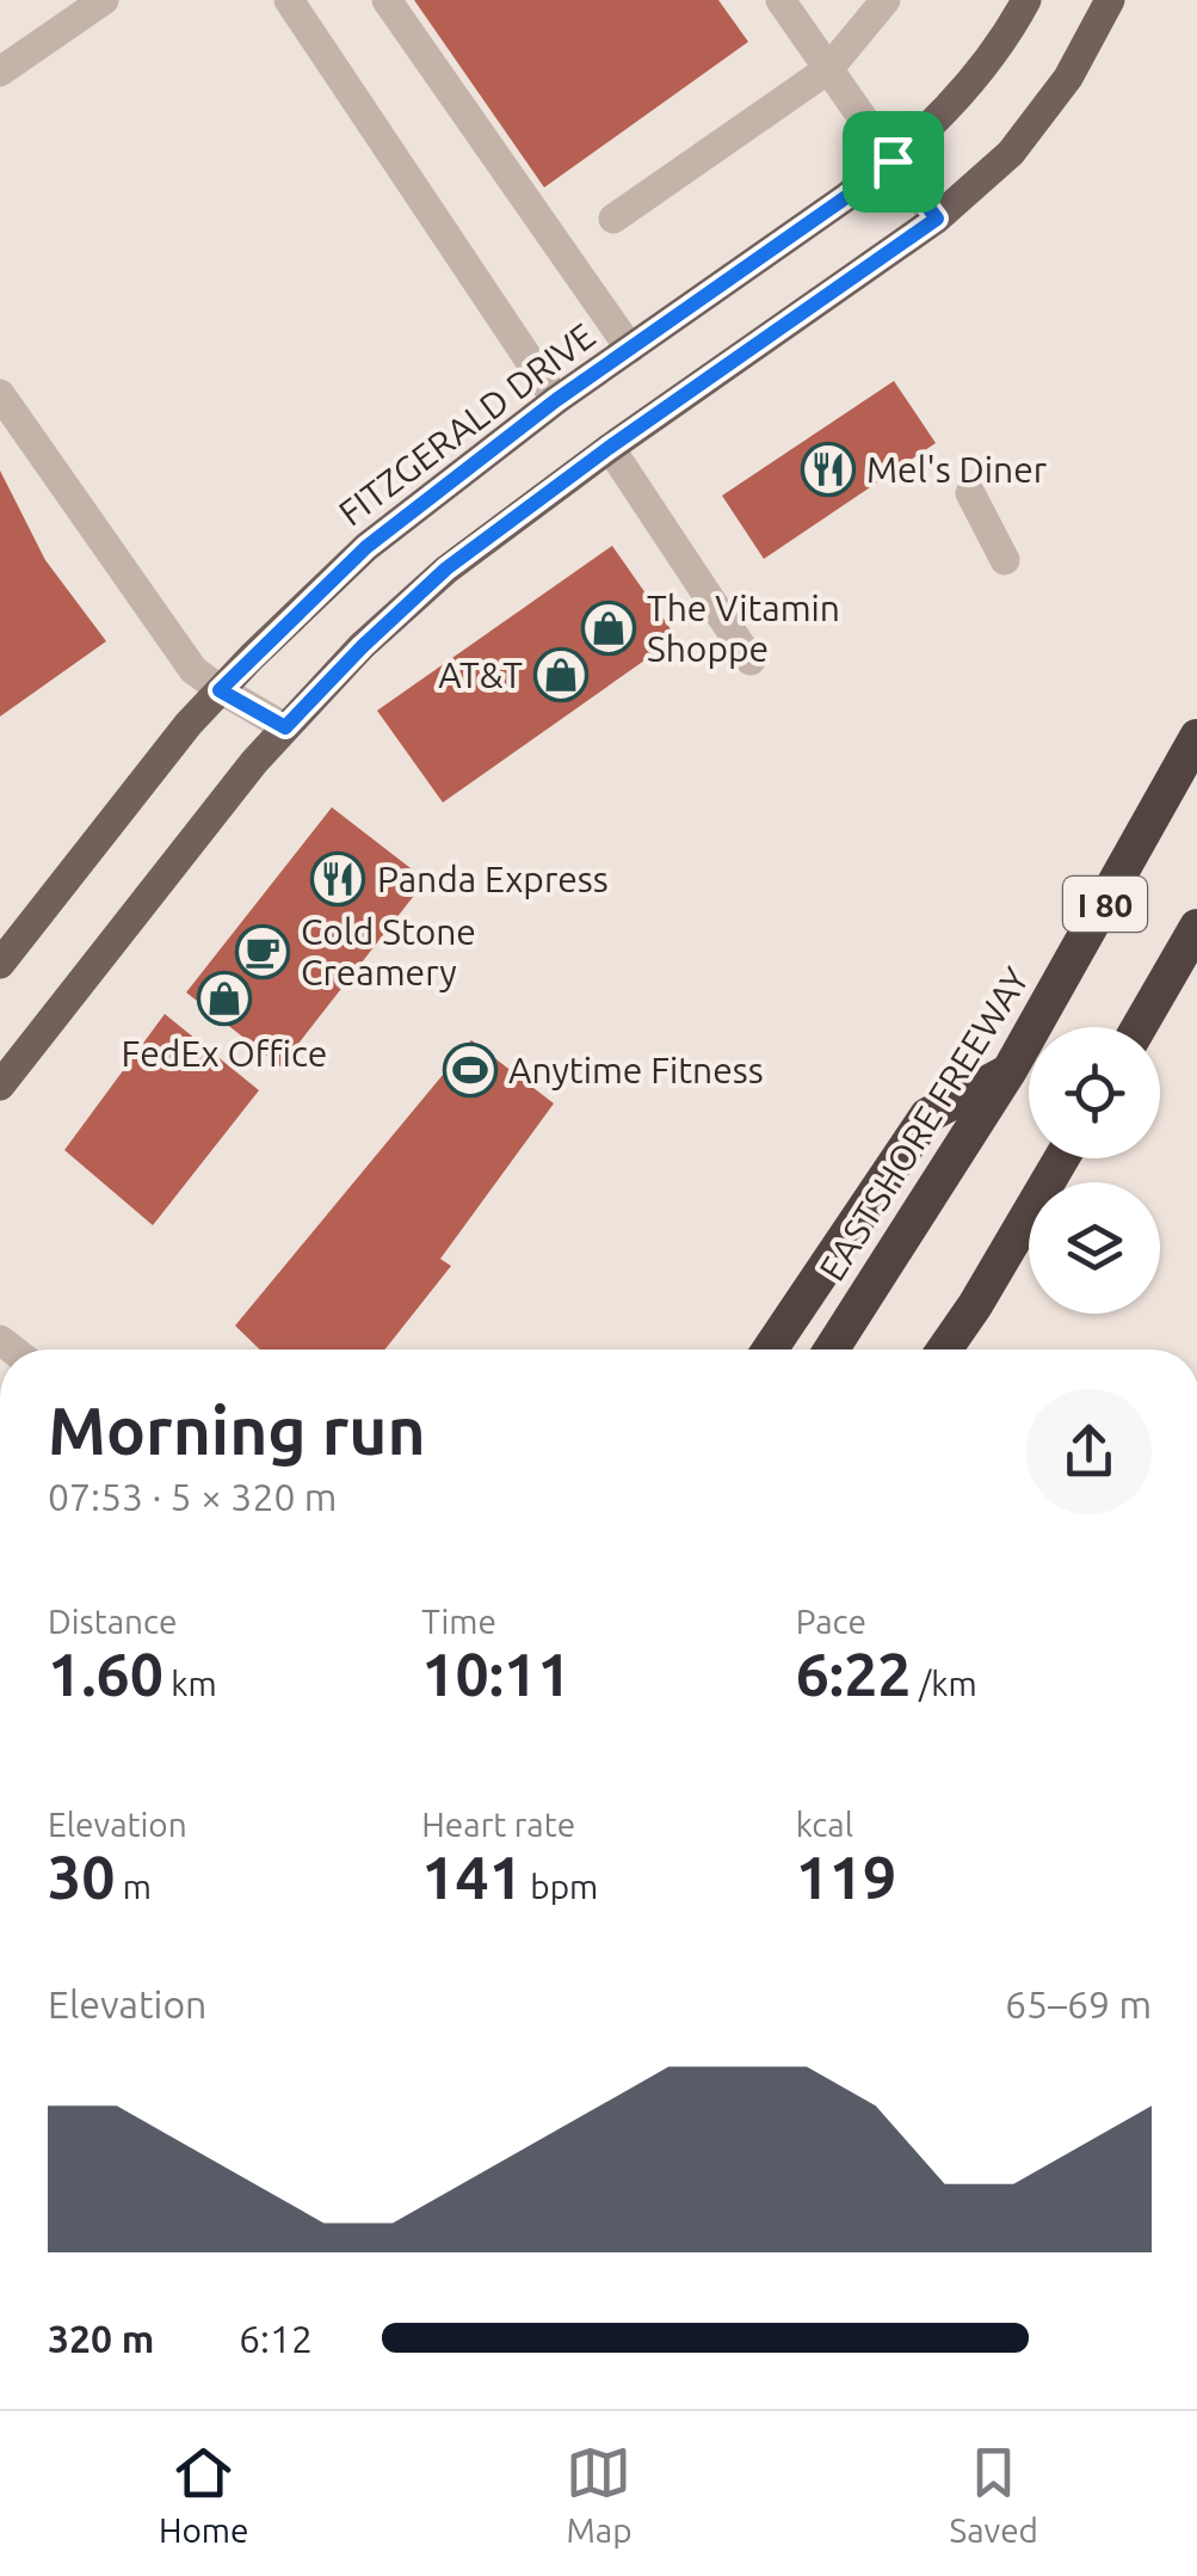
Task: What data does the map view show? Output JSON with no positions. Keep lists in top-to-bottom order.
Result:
{
  "streets": {
    "highway": ["I 80", "EASTSHORE FREEWAY"],
    "main road": ["FITZGERALD DRIVE"]
  },
  "places": {
    "restaurant": ["Mel's Diner", "Panda Express"],
    "shop": ["The Vitamin Shoppe", "AT&T", "FedEx Office"],
    "cafe": ["Cold Stone Creamery"],
    "sports": ["Anytime Fitness"]
  },
  "page": {
    "heading": ["Morning run", "07:53 · 5 × 320 m"],
    "stats": [
      ["Distance", "1.60 km"],
      ["Time", "10:11"],
      ["Pace", "6:22 /km"],
      ["Elevation", "30 m"],
      ["Heart rate", "141 bpm"],
      ["kcal", "119"]
    ],
    "chart": ["Elevation", "65–69 m"],
    "list": [
      {
        "name": "320 m",
        "note": "6:12"
      }
    ],
    "tabs": ["Home", "Map", "Saved"]
  }
}
